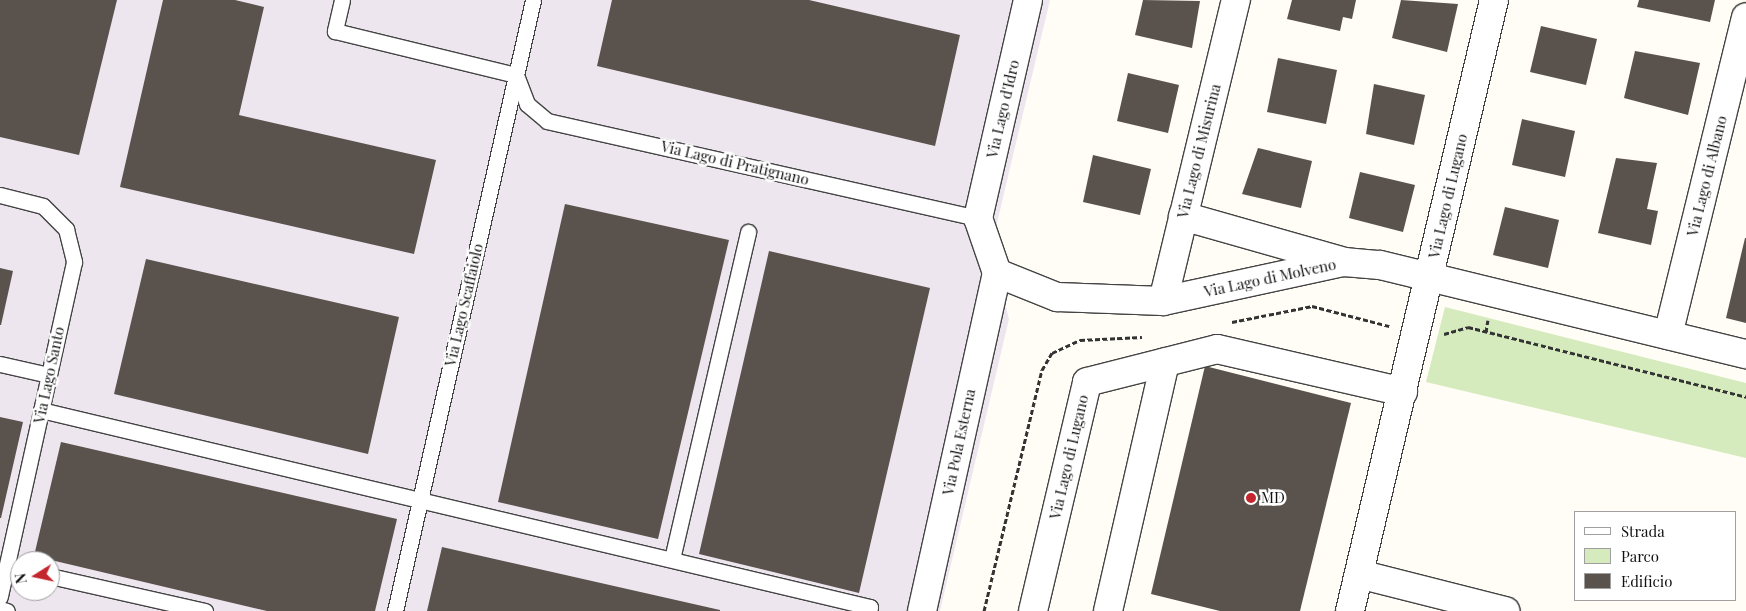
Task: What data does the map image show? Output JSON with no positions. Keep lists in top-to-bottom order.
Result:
{
  "streets": {
    "street": [
      "Via Lago d'Idro",
      "Via Lago di Misurina",
      "Via Lago di Albano",
      "Via Lago di Lugano",
      "Via Lago di Molveno",
      "Via Pola Esterna"
    ],
    "lane": ["Via Lago di Pratignano", "Via Lago Scaffaiolo", "Via Lago Santo"]
  },
  "crossings": [
    ["Via Lago d'Idro", "Via Lago di Pratignano"],
    ["Via Lago di Misurina", "Via Lago di Molveno"],
    ["Via Lago di Pratignano", "Via Lago Scaffaiolo"],
    ["Via Lago di Albano", "Via Lago di Molveno"],
    ["Via Lago di Lugano", "Via Lago di Molveno"],
    ["Via Lago di Molveno", "Via Pola Esterna"]
  ],
  "places": ["MD"],
  "legend": ["Strada", "Parco", "Edificio"],
  "north": "left"
}
